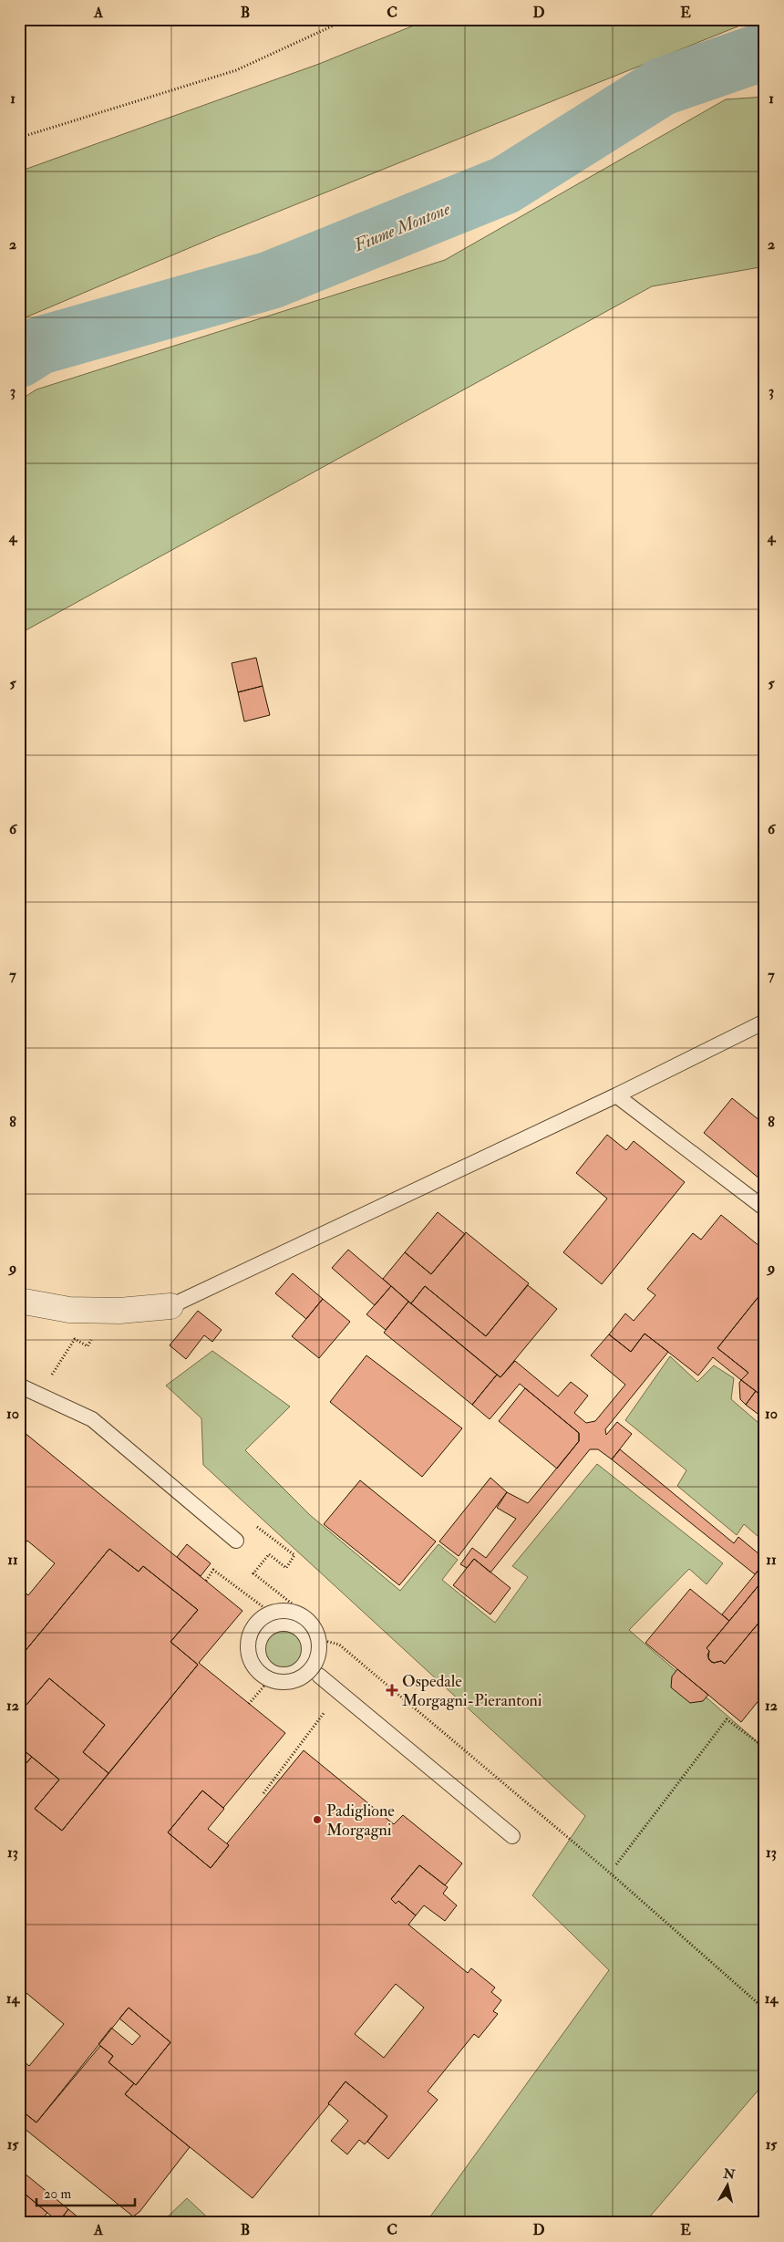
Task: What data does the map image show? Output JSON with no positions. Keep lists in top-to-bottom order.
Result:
{
  "water": ["Fiume Montone"],
  "places": {
    "health": ["Ospedale Morgagni-Pierantoni"],
    "other": ["Padiglione Morgagni"]
  },
  "scale_bar": "20 m",
  "north": "top",
  "grid": {
    "columns": [
      "A",
      "B",
      "C",
      "D",
      "E"
    ],
    "rows": [
      "1",
      "2",
      "3",
      "4",
      "5",
      "6",
      "7",
      "8",
      "9",
      "10",
      "11",
      "12",
      "13",
      "14",
      "15"
    ]
  }
}
